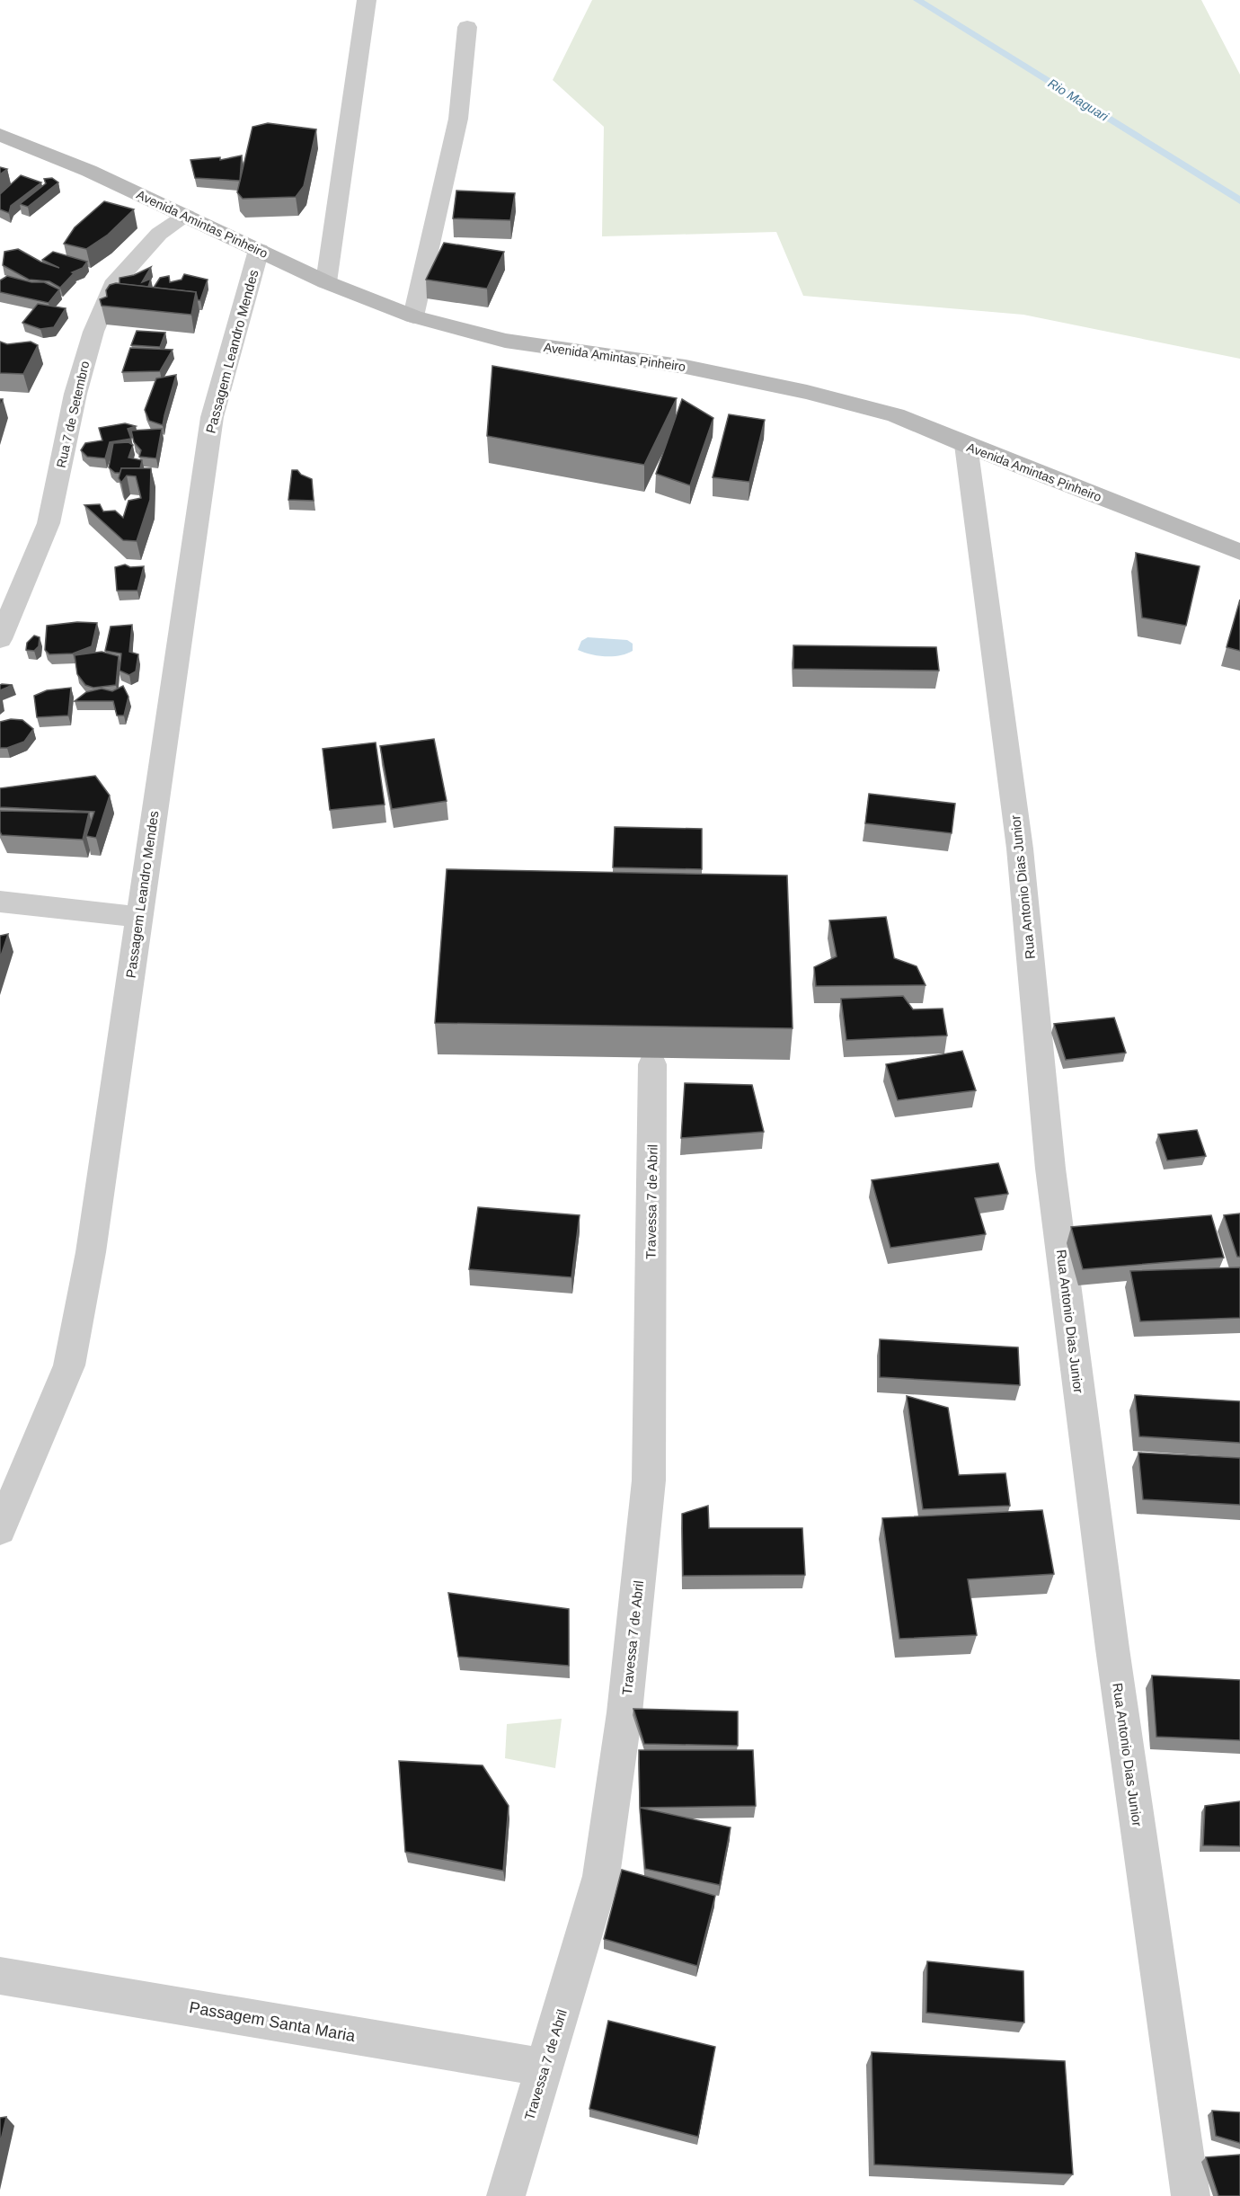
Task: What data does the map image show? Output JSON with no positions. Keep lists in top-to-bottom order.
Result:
{
  "streets": {
    "street": [
      "Avenida Amintas Pinheiro",
      "Passagem Leandro Mendes",
      "Rua 7 de Setembro",
      "Rua Antonio Dias Junior",
      "Travessa 7 de Abril",
      "Passagem Santa Maria"
    ]
  },
  "crossings": [
    ["Avenida Amintas Pinheiro", "Passagem Leandro Mendes"],
    ["Avenida Amintas Pinheiro", "Rua 7 de Setembro"],
    ["Avenida Amintas Pinheiro", "Rua Antonio Dias Junior"],
    ["Travessa 7 de Abril", "Passagem Santa Maria"]
  ],
  "water": ["Rio Maguari"]
}
